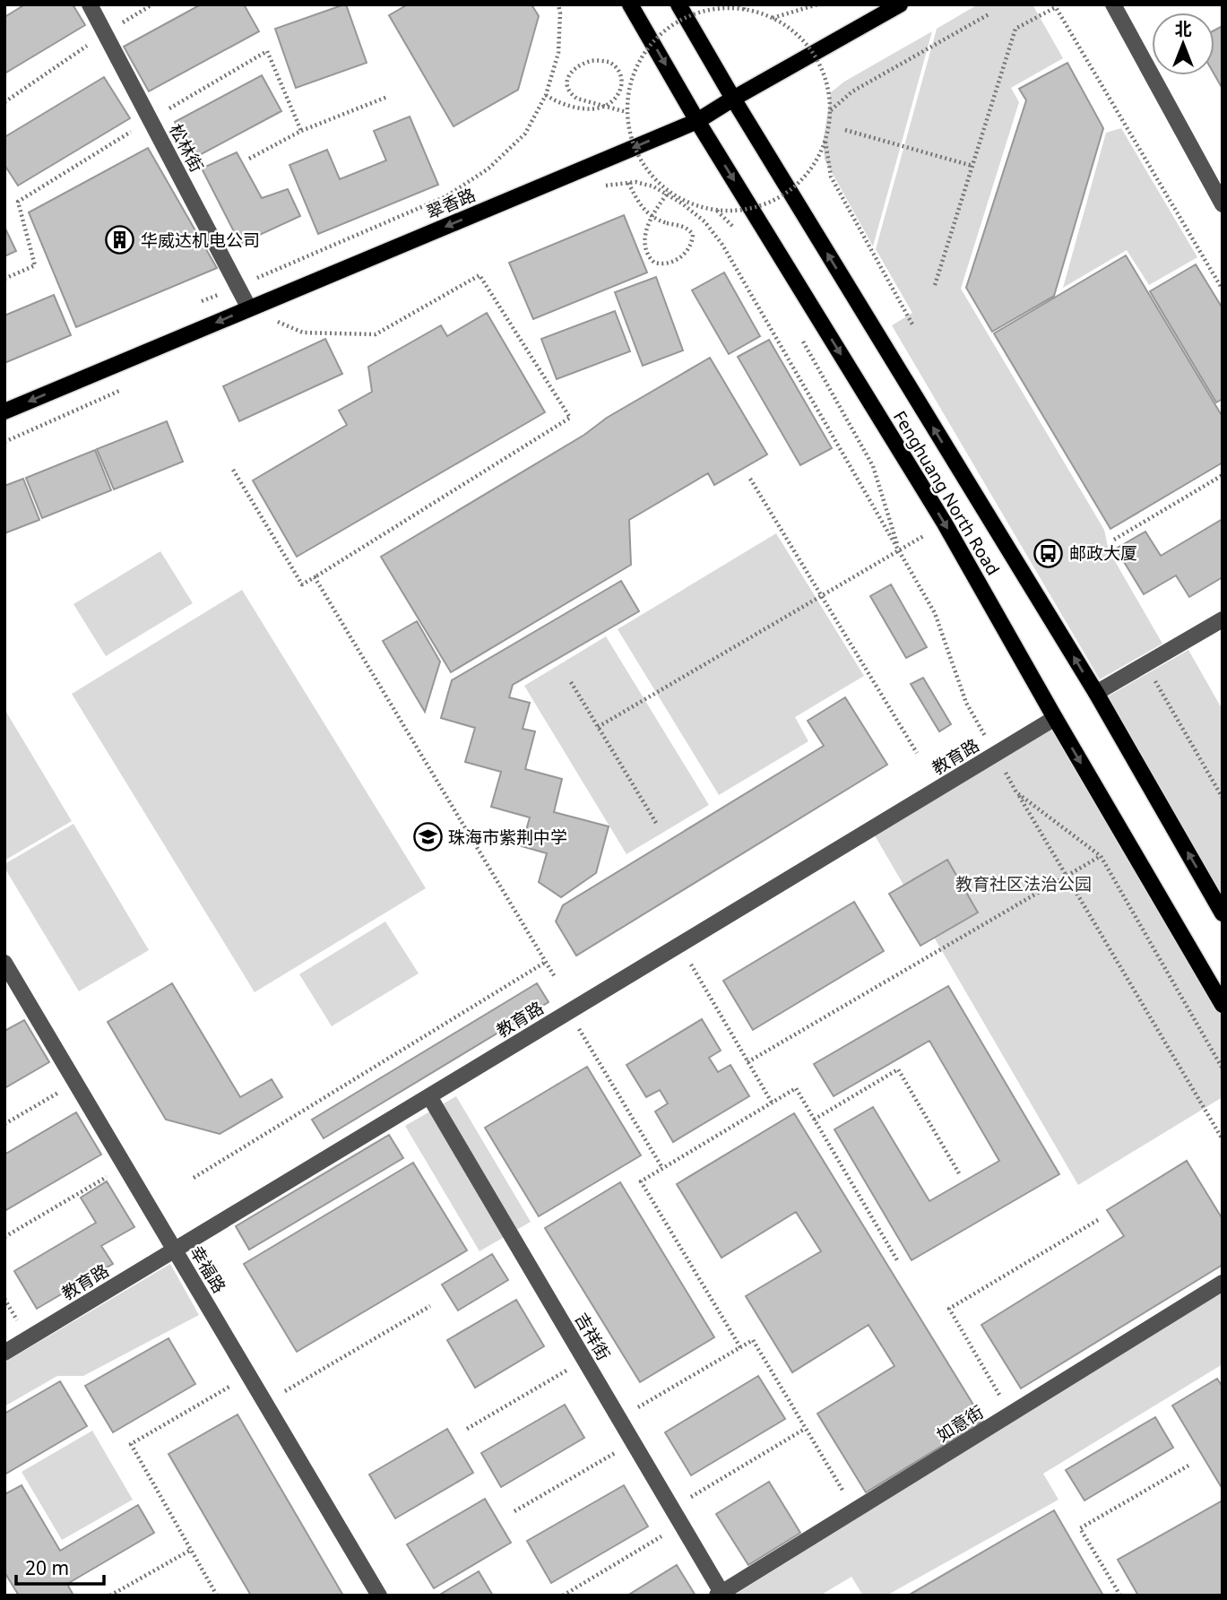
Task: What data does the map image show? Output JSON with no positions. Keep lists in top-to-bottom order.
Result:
{
  "streets": {
    "main road": ["翠香路", "Fenghuang North Road"],
    "street": [
      "松林街",
      "教育路",
      "幸福路",
      "吉祥街",
      "如意街"
    ]
  },
  "crossings": [
    ["松林街", "翠香路"],
    ["翠香路", "Fenghuang North Road"],
    ["Fenghuang North Road", "教育路"],
    ["教育路", "幸福路"],
    ["教育路", "吉祥街"],
    ["吉祥街", "如意街"]
  ],
  "one_way": ["翠香路"],
  "parks": ["教育社区法治公园"],
  "places": {
    "building": ["华威达机电公司"],
    "bus stop": ["邮政大厦"],
    "school or university": ["珠海市紫荆中学"]
  },
  "scale_bar": "20 m",
  "north": "top"
}
